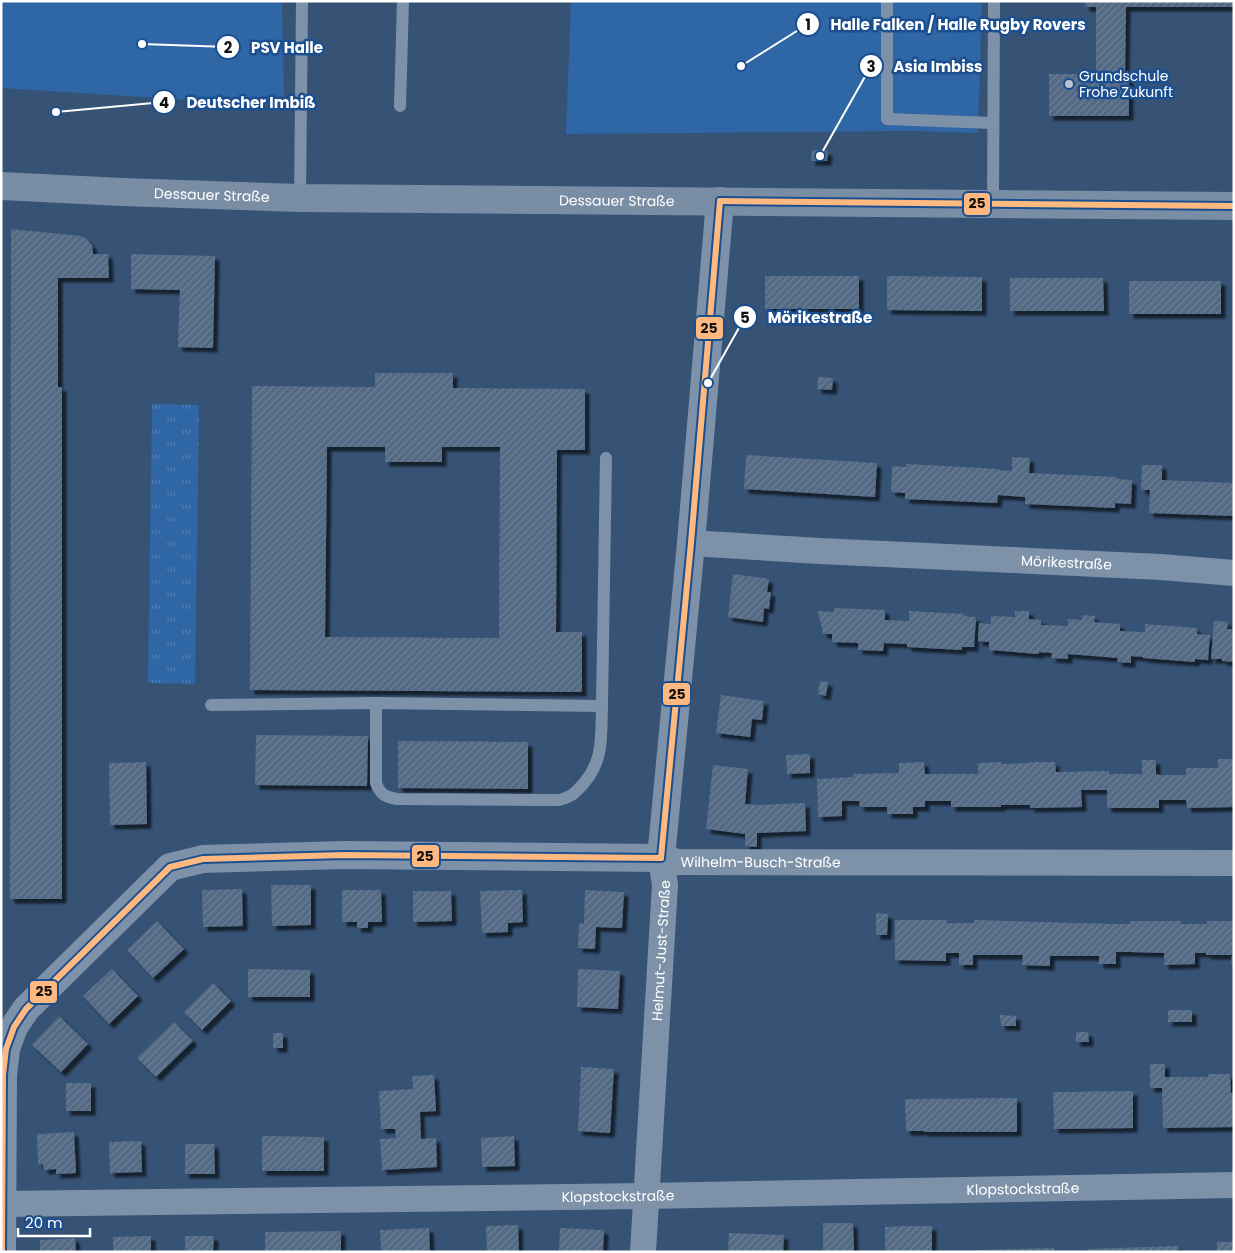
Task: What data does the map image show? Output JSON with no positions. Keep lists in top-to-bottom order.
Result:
{
  "streets": {
    "main road": ["Dessauer Straße"],
    "street": [
      "Mörikestraße",
      "Wilhelm-Busch-Straße",
      "Helmut-Just-Straße",
      "Klopstockstraße"
    ]
  },
  "crossings": [
    ["Dessauer Straße", "Helmut-Just-Straße"],
    ["Mörikestraße", "Helmut-Just-Straße"],
    ["Wilhelm-Busch-Straße", "Helmut-Just-Straße"],
    ["Wilhelm-Busch-Straße", "Klopstockstraße"],
    ["Helmut-Just-Straße", "Klopstockstraße"]
  ],
  "places": [
    "PSV Halle",
    "Halle Falken / Halle Rugby Rovers",
    "Grundschule Frohe Zukunft",
    "Deutscher Imbiß",
    "Asia Imbiss",
    "Mörikestraße"
  ],
  "lines": ["transit line 25"],
  "scale_bar": "20 m"
}
